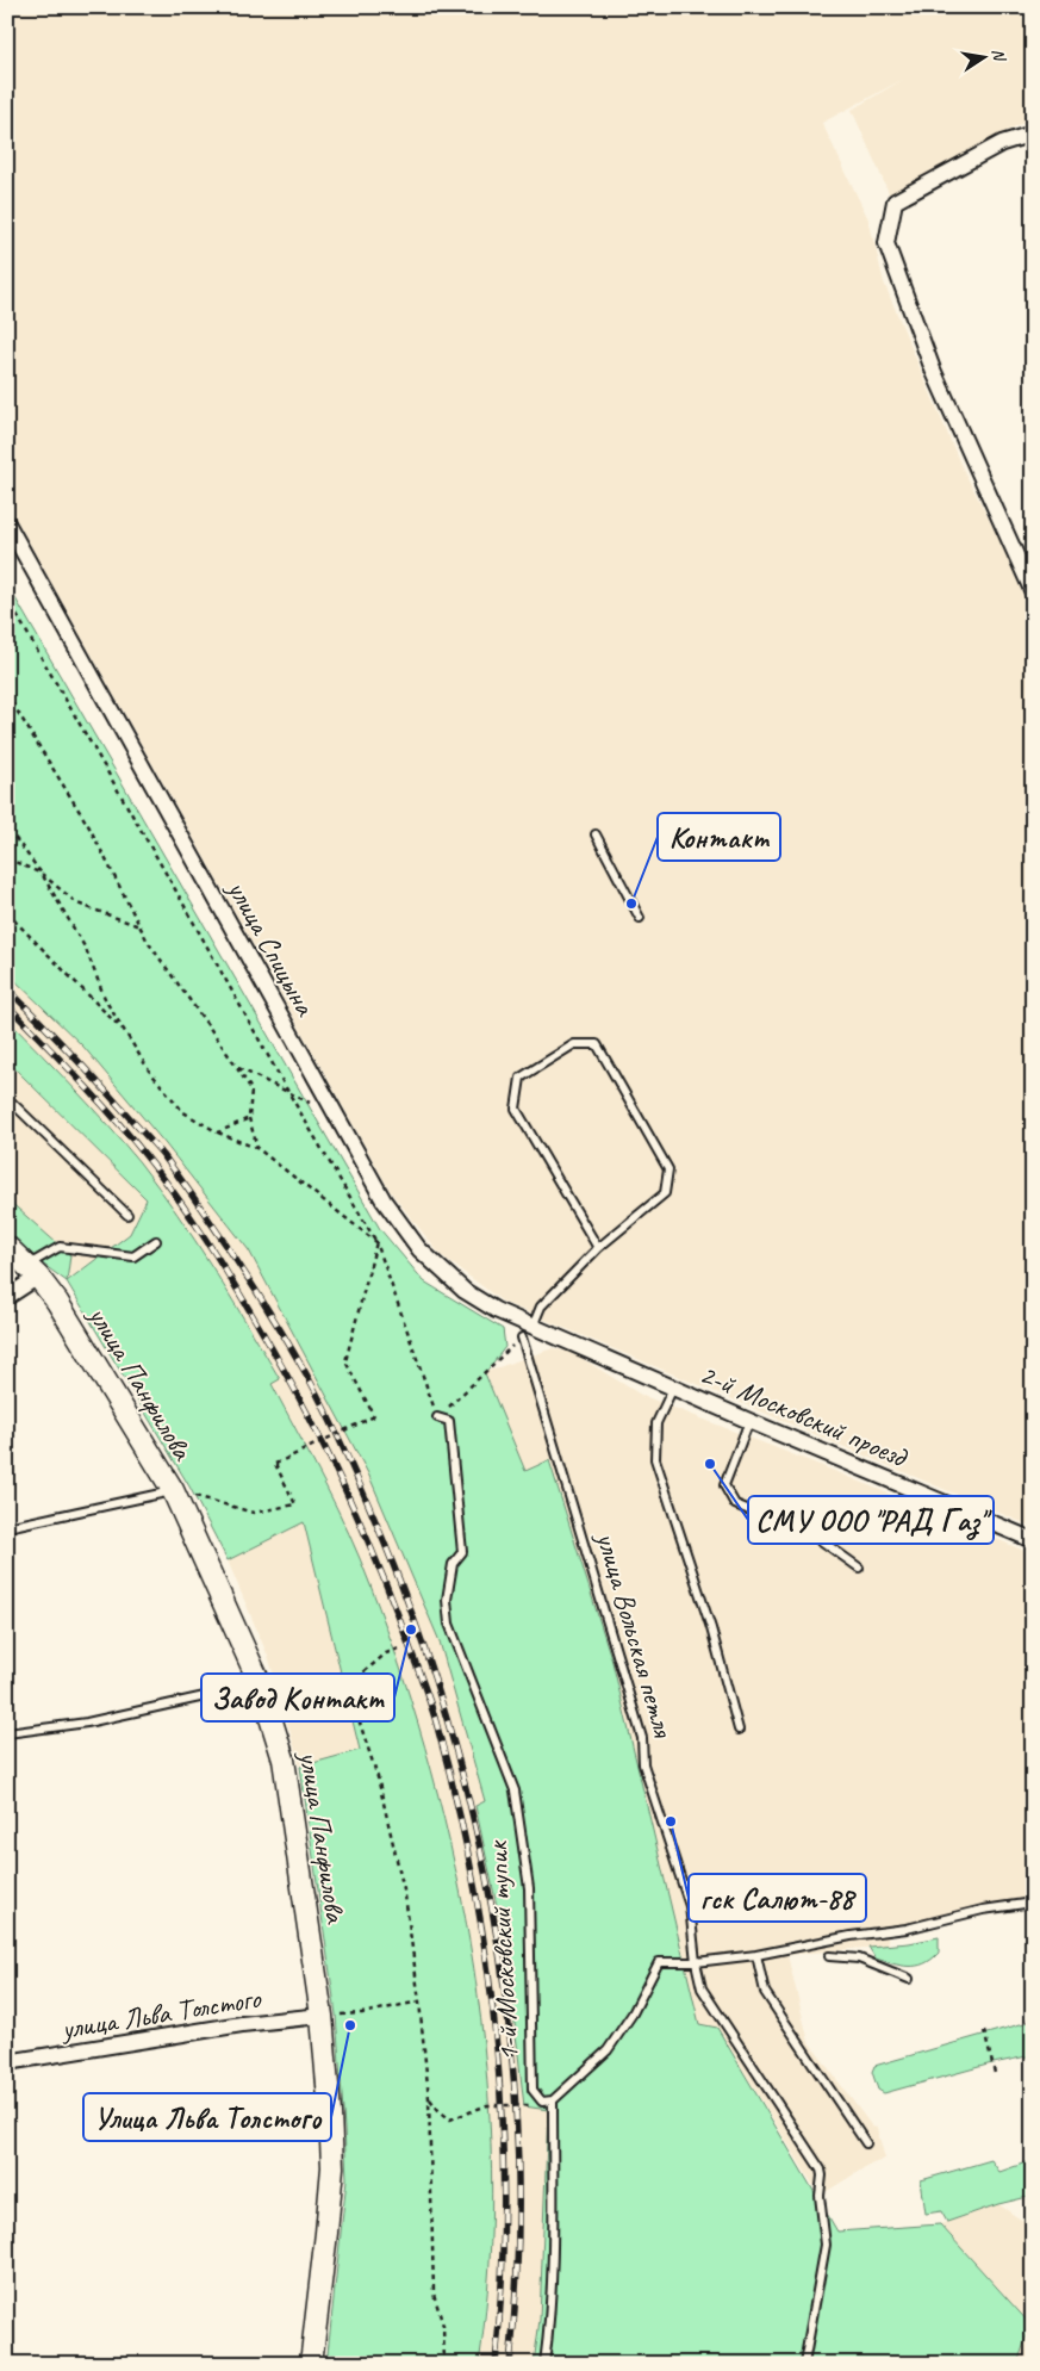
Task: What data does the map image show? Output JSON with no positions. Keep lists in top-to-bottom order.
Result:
{
  "streets": {
    "main road": ["улица Панфилова"],
    "street": ["улица Спицына", "2-й Московский проезд", "улица Льва Толстого"],
    "lane": ["улица Вольская петля", "1-й Московский тупик"]
  },
  "crossings": [
    ["улица Спицына", "2-й Московский проезд"],
    ["улица Панфилова", "улица Льва Толстого"]
  ],
  "places": [
    "Контакт",
    "СМУ ООО \"РАД Газ\"",
    "Завод Контакт",
    "гск Салют-88",
    "Улица Льва Толстого"
  ],
  "north": "right"
}
